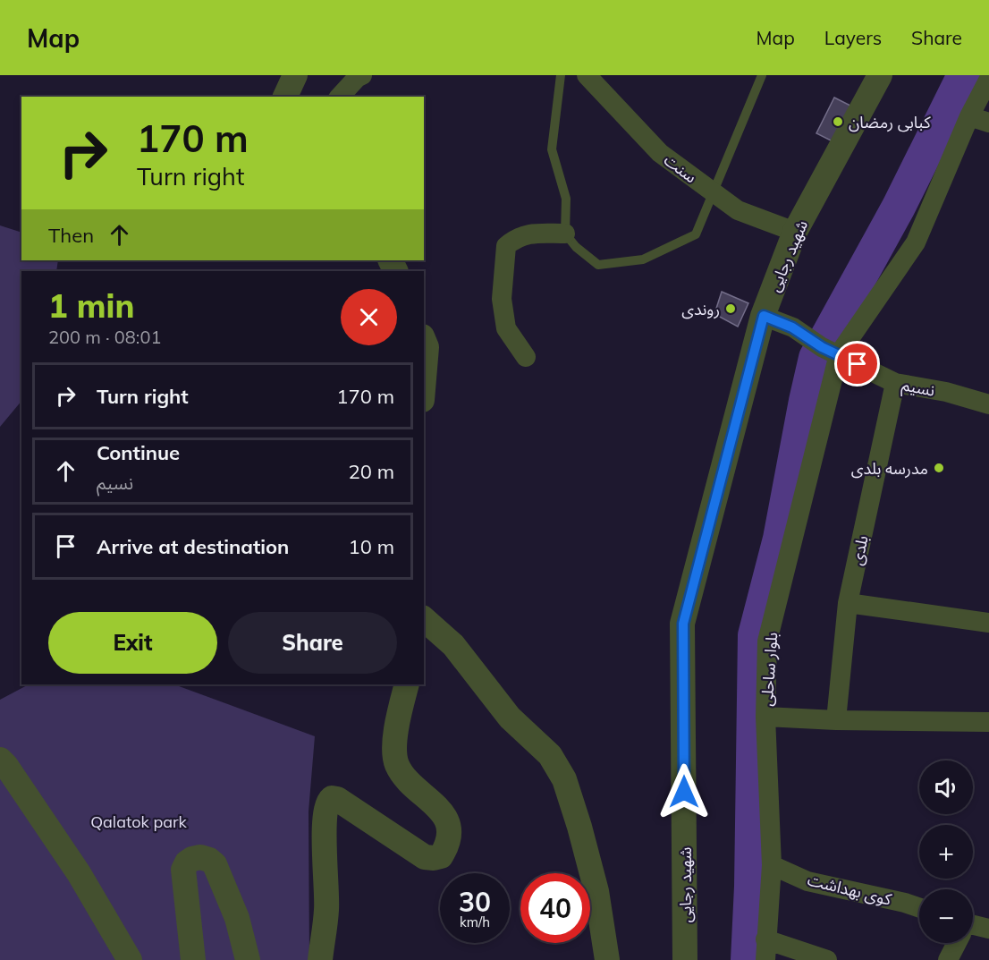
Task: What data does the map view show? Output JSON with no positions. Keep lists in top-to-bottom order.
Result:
{
  "streets": {
    "street": [
      "سنت",
      "شهید رجایی",
      "نسیم",
      "بلدی",
      "بلوار ساحلی",
      "کوی بهداشت"
    ]
  },
  "crossings": [
    ["سنت", "شهید رجایی"],
    ["شهید رجایی", "نسیم"],
    ["نسیم", "بلدی"],
    ["نسیم", "بلوار ساحلی"],
    ["بلوار ساحلی", "کوی بهداشت"]
  ],
  "parks": ["Qalatok park"],
  "places": ["کبابی رمضان", "روندی", "مدرسه بلدی"],
  "page": {
    "header": "Map",
    "nav": ["Map", "Layers", "Share"],
    "turn": ["170 m", "Turn right"],
    "then": "Then",
    "heading": ["1 min", "200 m · 08:01"],
    "list": [
      {
        "name": "Turn right",
        "value": "170 m"
      },
      {
        "name": "Continue",
        "note": "نسیم",
        "value": "20 m"
      },
      {
        "name": "Arrive at destination",
        "value": "10 m"
      }
    ],
    "buttons": ["Exit", "Share"],
    "map_buttons": ["+", "−"],
    "speed": "30 km/h",
    "limit": "40"
  }
}
